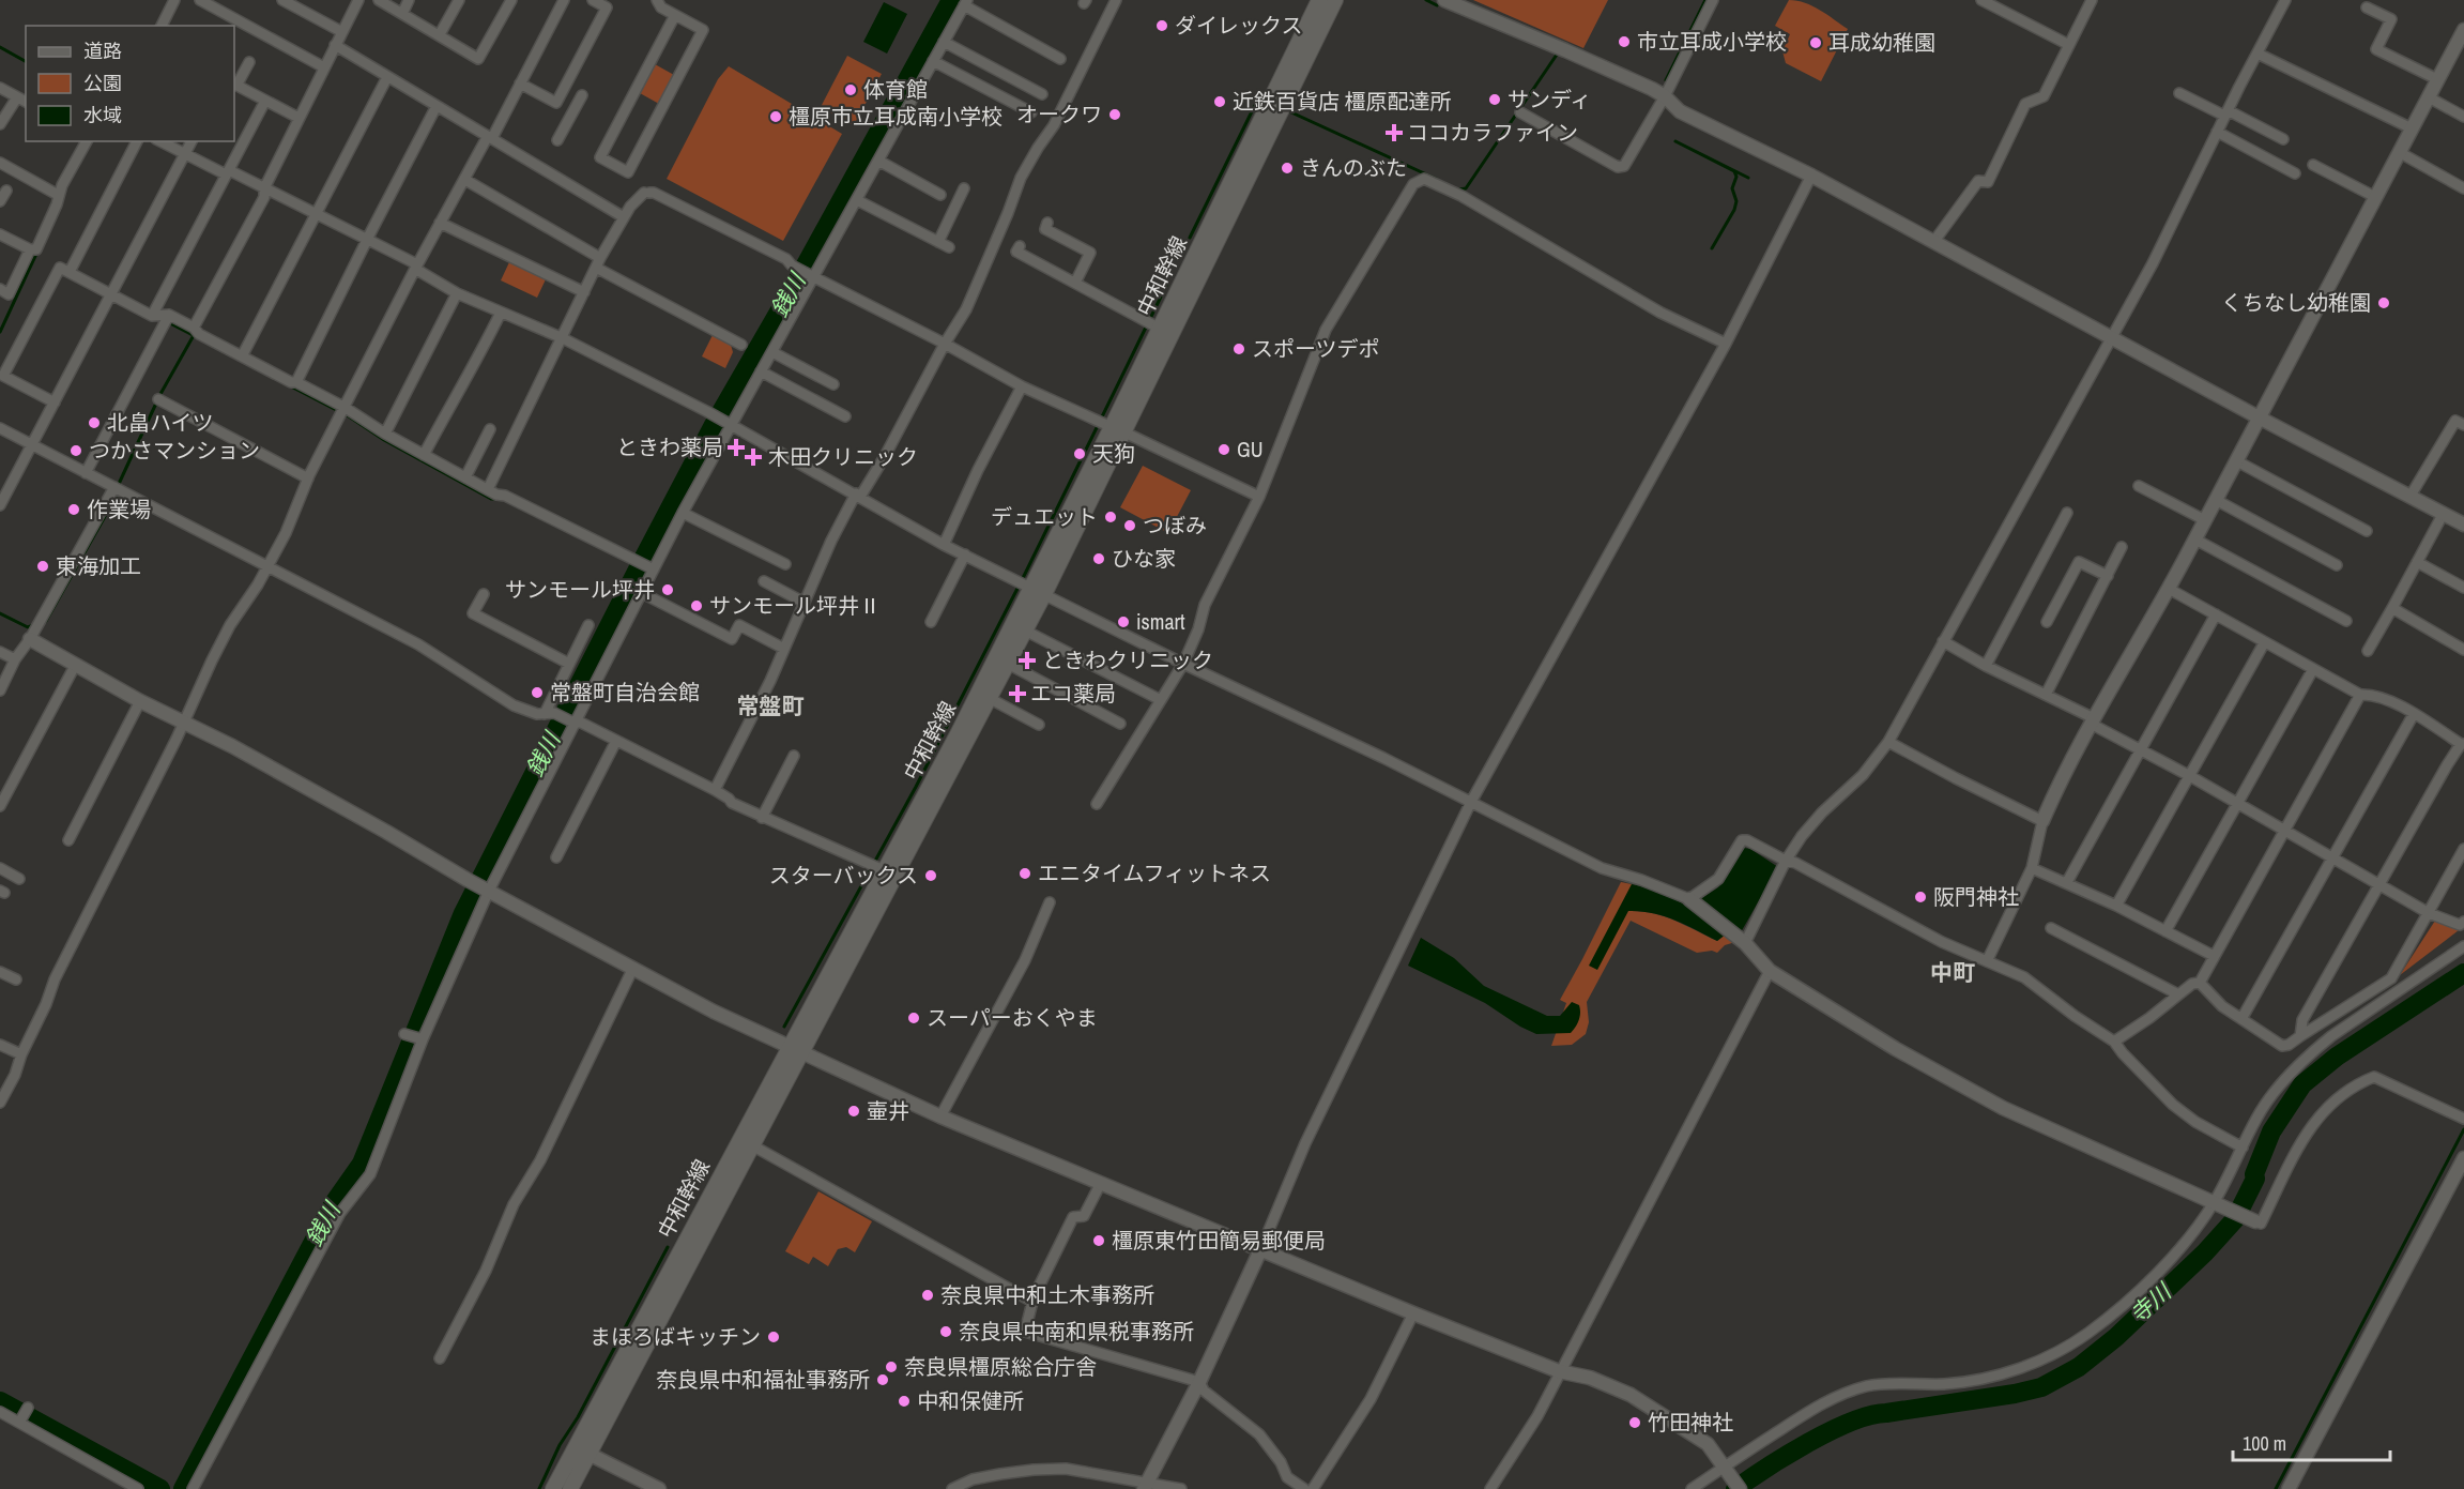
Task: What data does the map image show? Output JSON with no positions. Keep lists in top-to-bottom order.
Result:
{
  "streets": {
    "main road": ["中和幹線"]
  },
  "districts": ["常盤町", "中町"],
  "water": ["銭川", "寺川"],
  "places": {
    "other": [
      "ダイレックス",
      "市立耳成小学校",
      "耳成幼稚園",
      "体育館",
      "サンディ",
      "近鉄百貨店 橿原配達所",
      "オークワ",
      "橿原市立耳成南小学校",
      "きんのぶた",
      "くちなし幼稚園",
      "スポーツデポ",
      "北畠ハイツ",
      "GU",
      "つかさマンション",
      "天狗",
      "作業場",
      "デュエット",
      "つぼみ",
      "ひな家",
      "東海加工",
      "サンモール坪井",
      "サンモール坪井Ⅱ",
      "ismart",
      "常盤町自治会館",
      "エニタイムフィットネス",
      "スターバックス",
      "阪門神社",
      "スーパーおくやま",
      "壷井",
      "橿原東竹田簡易郵便局",
      "奈良県中和土木事務所",
      "奈良県中南和県税事務所",
      "まほろばキッチン",
      "奈良県橿原総合庁舎",
      "奈良県中和福祉事務所",
      "中和保健所",
      "竹田神社"
    ],
    "health": [
      "ココカラファイン",
      "ときわ薬局",
      "木田クリニック",
      "ときわクリニック",
      "エコ薬局"
    ]
  },
  "legend": ["道路", "公園", "水域"],
  "scale_bar": "100 m"
}
